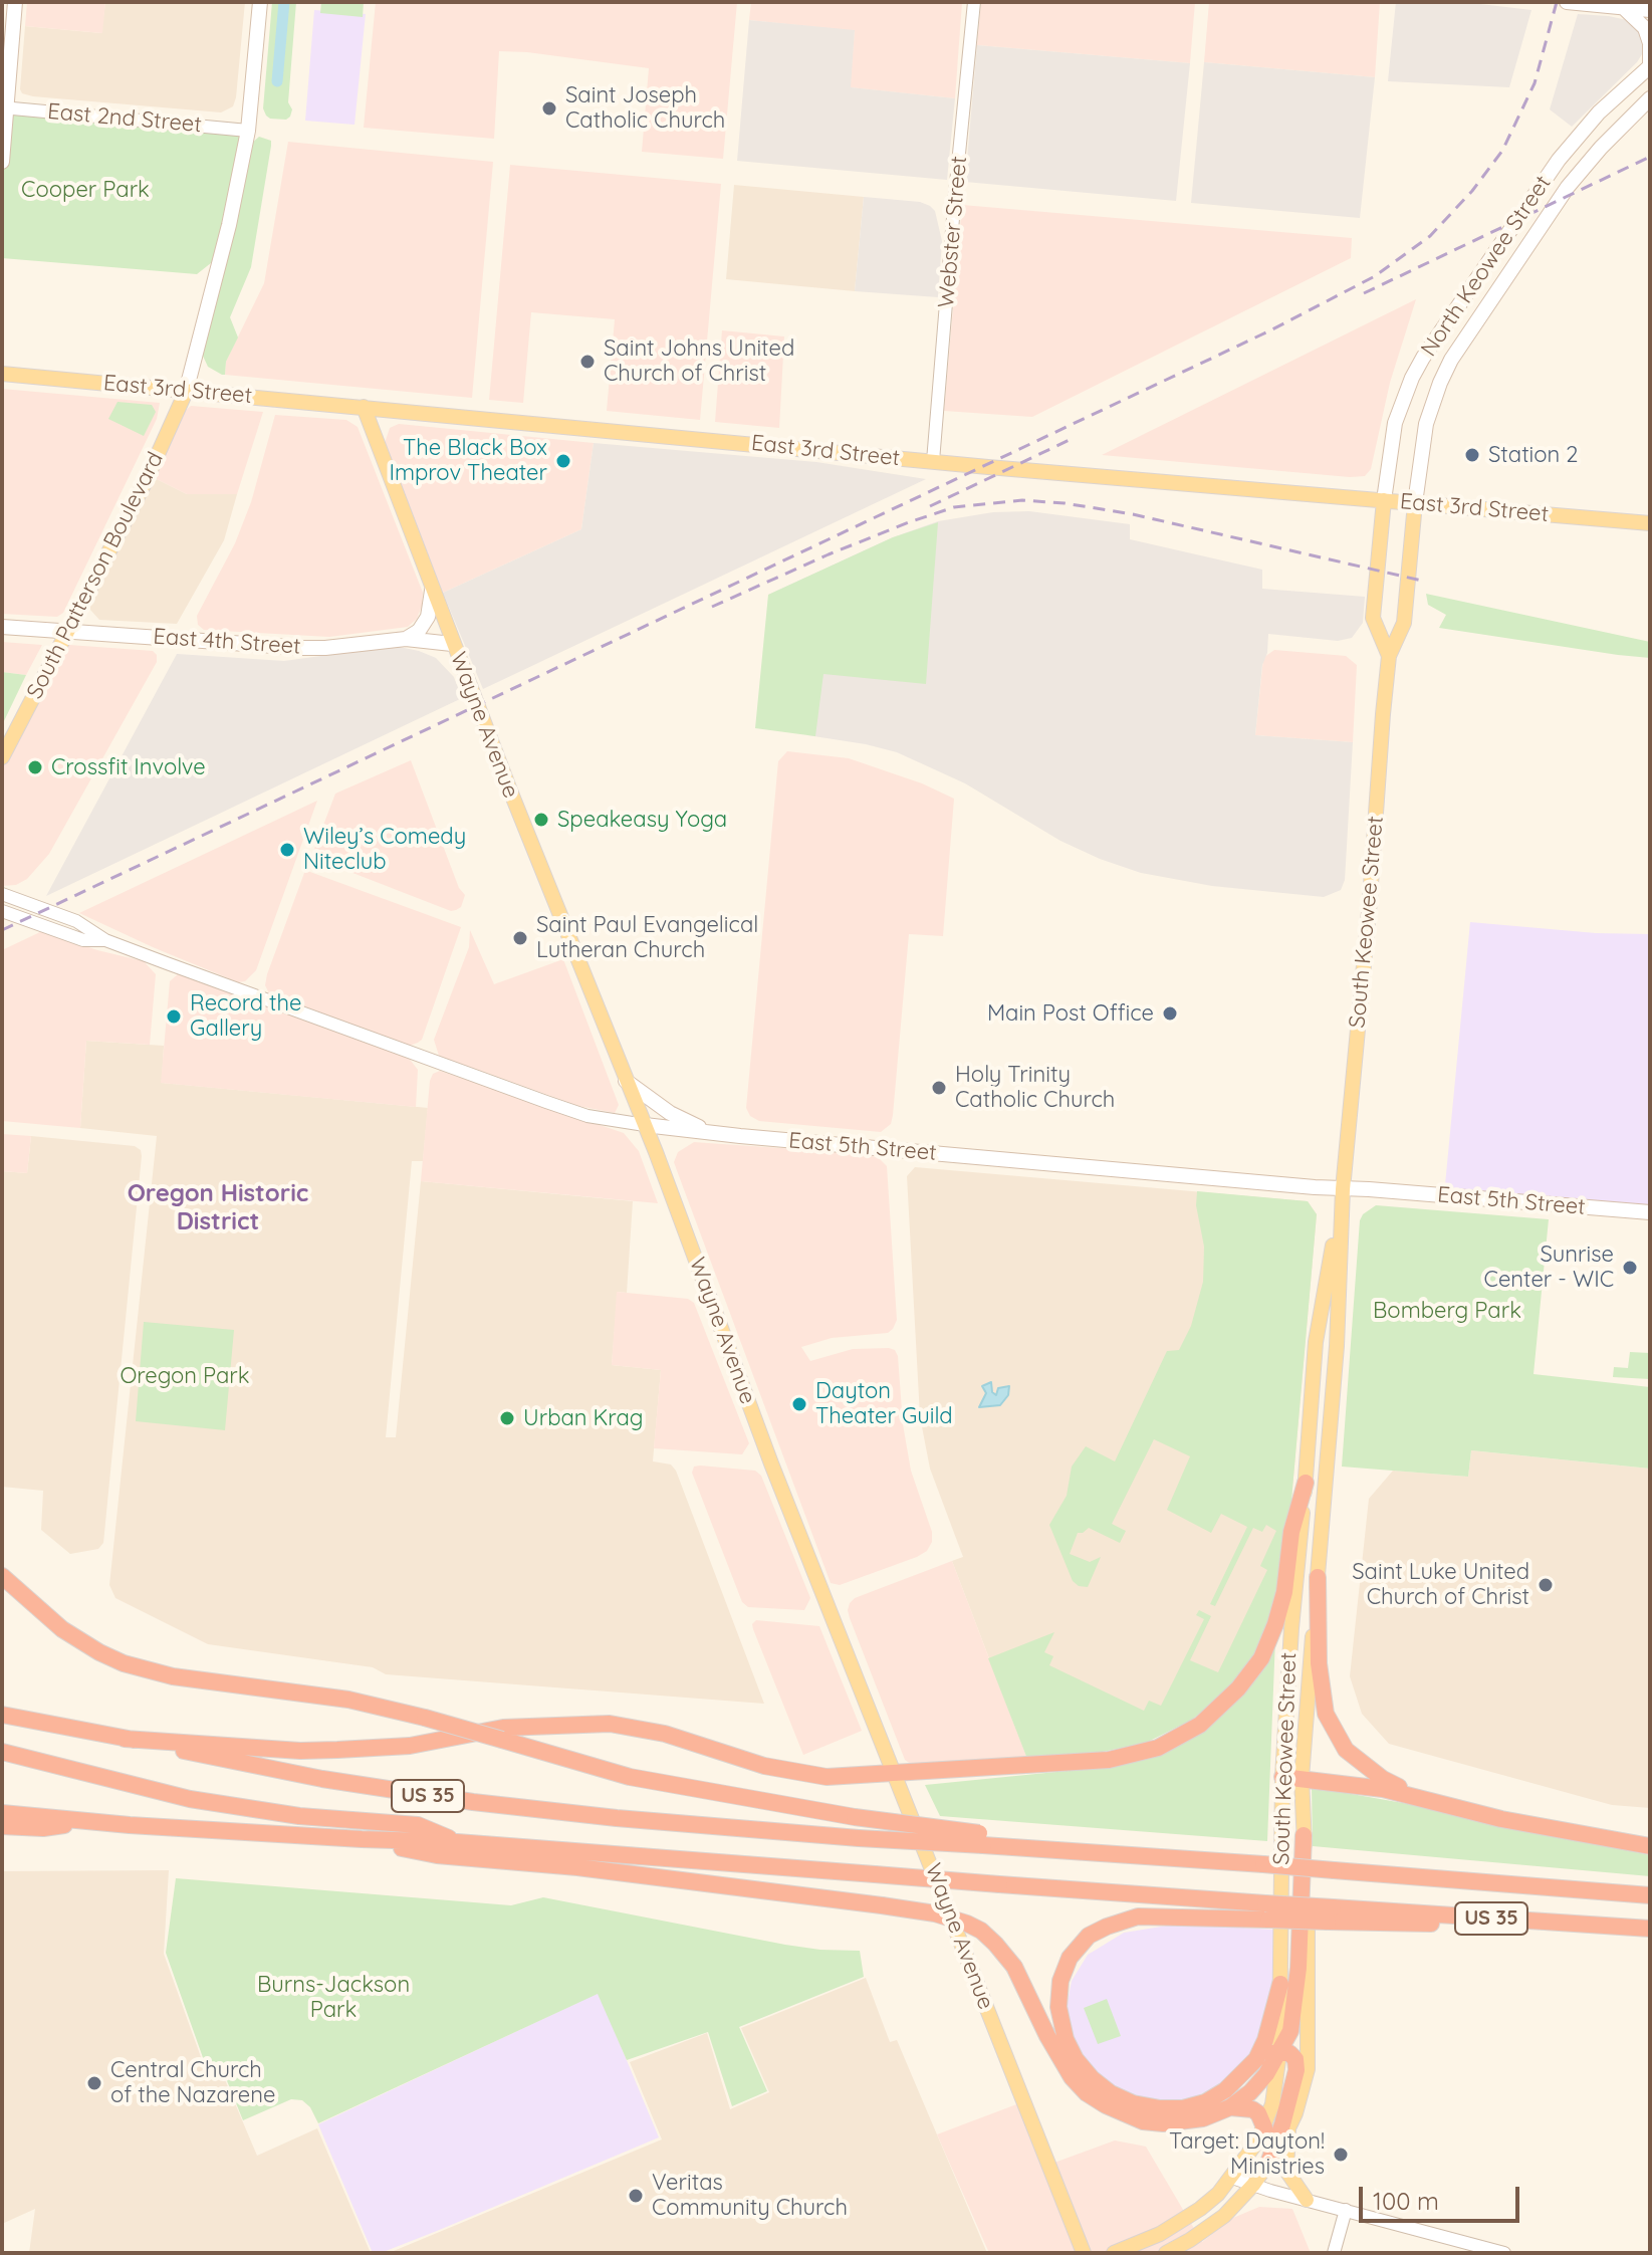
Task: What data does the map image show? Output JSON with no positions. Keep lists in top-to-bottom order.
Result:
{
  "streets": {
    "highway": ["US 35"],
    "main road": [
      "North Keowee Street",
      "East 3rd Street",
      "South Patterson Boulevard",
      "East 4th Street",
      "Wayne Avenue",
      "South Keowee Street",
      "East 5th Street"
    ],
    "street": ["East 2nd Street", "Webster Street"]
  },
  "crossings": [
    ["Webster Street", "East 3rd Street"],
    ["North Keowee Street", "East 3rd Street"],
    ["North Keowee Street", "South Keowee Street"],
    ["East 3rd Street", "South Patterson Boulevard"],
    ["East 3rd Street", "Wayne Avenue"],
    ["East 3rd Street", "South Keowee Street"],
    ["South Patterson Boulevard", "East 4th Street"],
    ["East 4th Street", "Wayne Avenue"],
    ["Wayne Avenue", "East 5th Street"],
    ["South Keowee Street", "East 5th Street"]
  ],
  "districts": ["Oregon Historic District"],
  "parks": [
    "Cooper Park",
    "Bomberg Park",
    "Oregon Park",
    "Burns-Jackson Park"
  ],
  "places": [
    "Saint Joseph Catholic Church",
    "Saint Johns United Church of Christ",
    "Station 2",
    "The Black Box Improv Theater",
    "Crossfit Involve",
    "Speakeasy Yoga",
    "Wiley’s Comedy Niteclub",
    "Saint Paul Evangelical Lutheran Church",
    "Main Post Office",
    "Record the Gallery",
    "Holy Trinity Catholic Church",
    "Sunrise Center - WIC",
    "Dayton Theater Guild",
    "Urban Krag",
    "Saint Luke United Church of Christ",
    "Central Church of the Nazarene",
    "Target: Dayton! Ministries",
    "Veritas Community Church"
  ],
  "scale_bar": "100 m"
}
